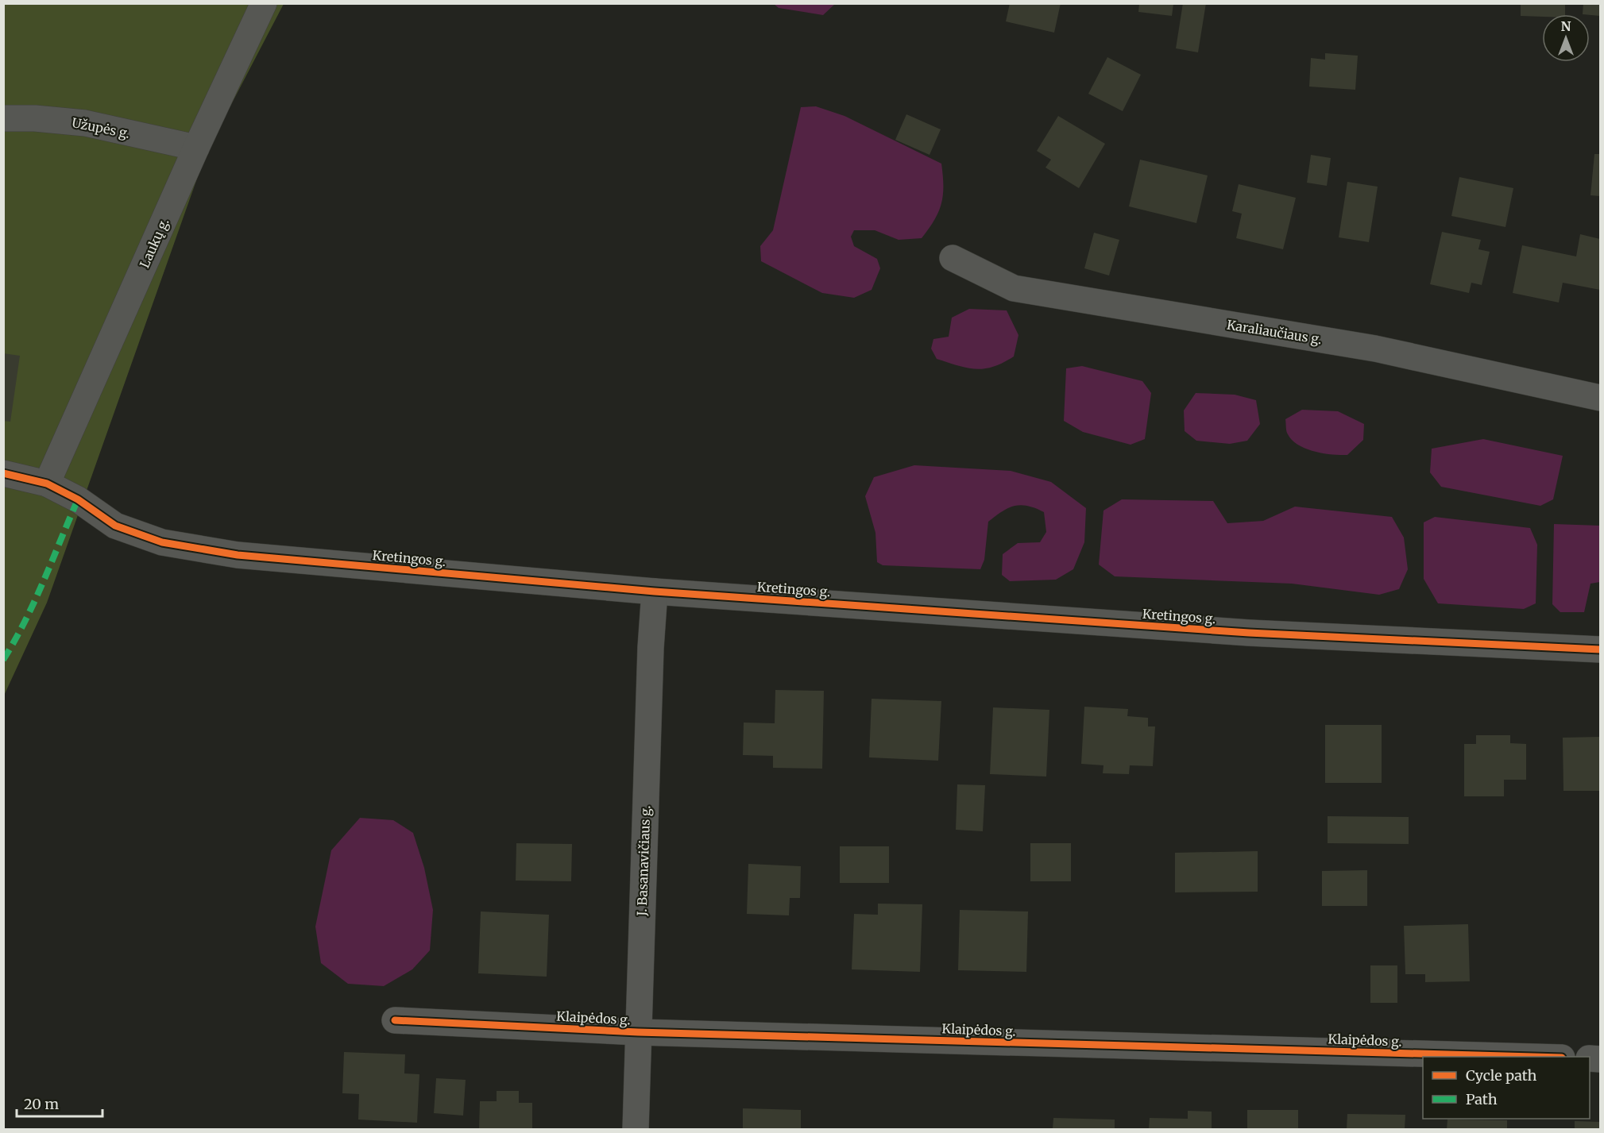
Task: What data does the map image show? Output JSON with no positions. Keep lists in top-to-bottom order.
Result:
{
  "streets": {
    "street": [
      "Užupės g.",
      "Laukų g.",
      "Karaliaučiaus g.",
      "Kretingos g.",
      "J. Basanavičiaus g.",
      "Klaipėdos g."
    ]
  },
  "crossings": [
    ["Užupės g.", "Laukų g."],
    ["Laukų g.", "Kretingos g."],
    ["Kretingos g.", "J. Basanavičiaus g."],
    ["J. Basanavičiaus g.", "Klaipėdos g."]
  ],
  "legend": ["Cycle path", "Path"],
  "scale_bar": "20 m",
  "north": "top"
}
